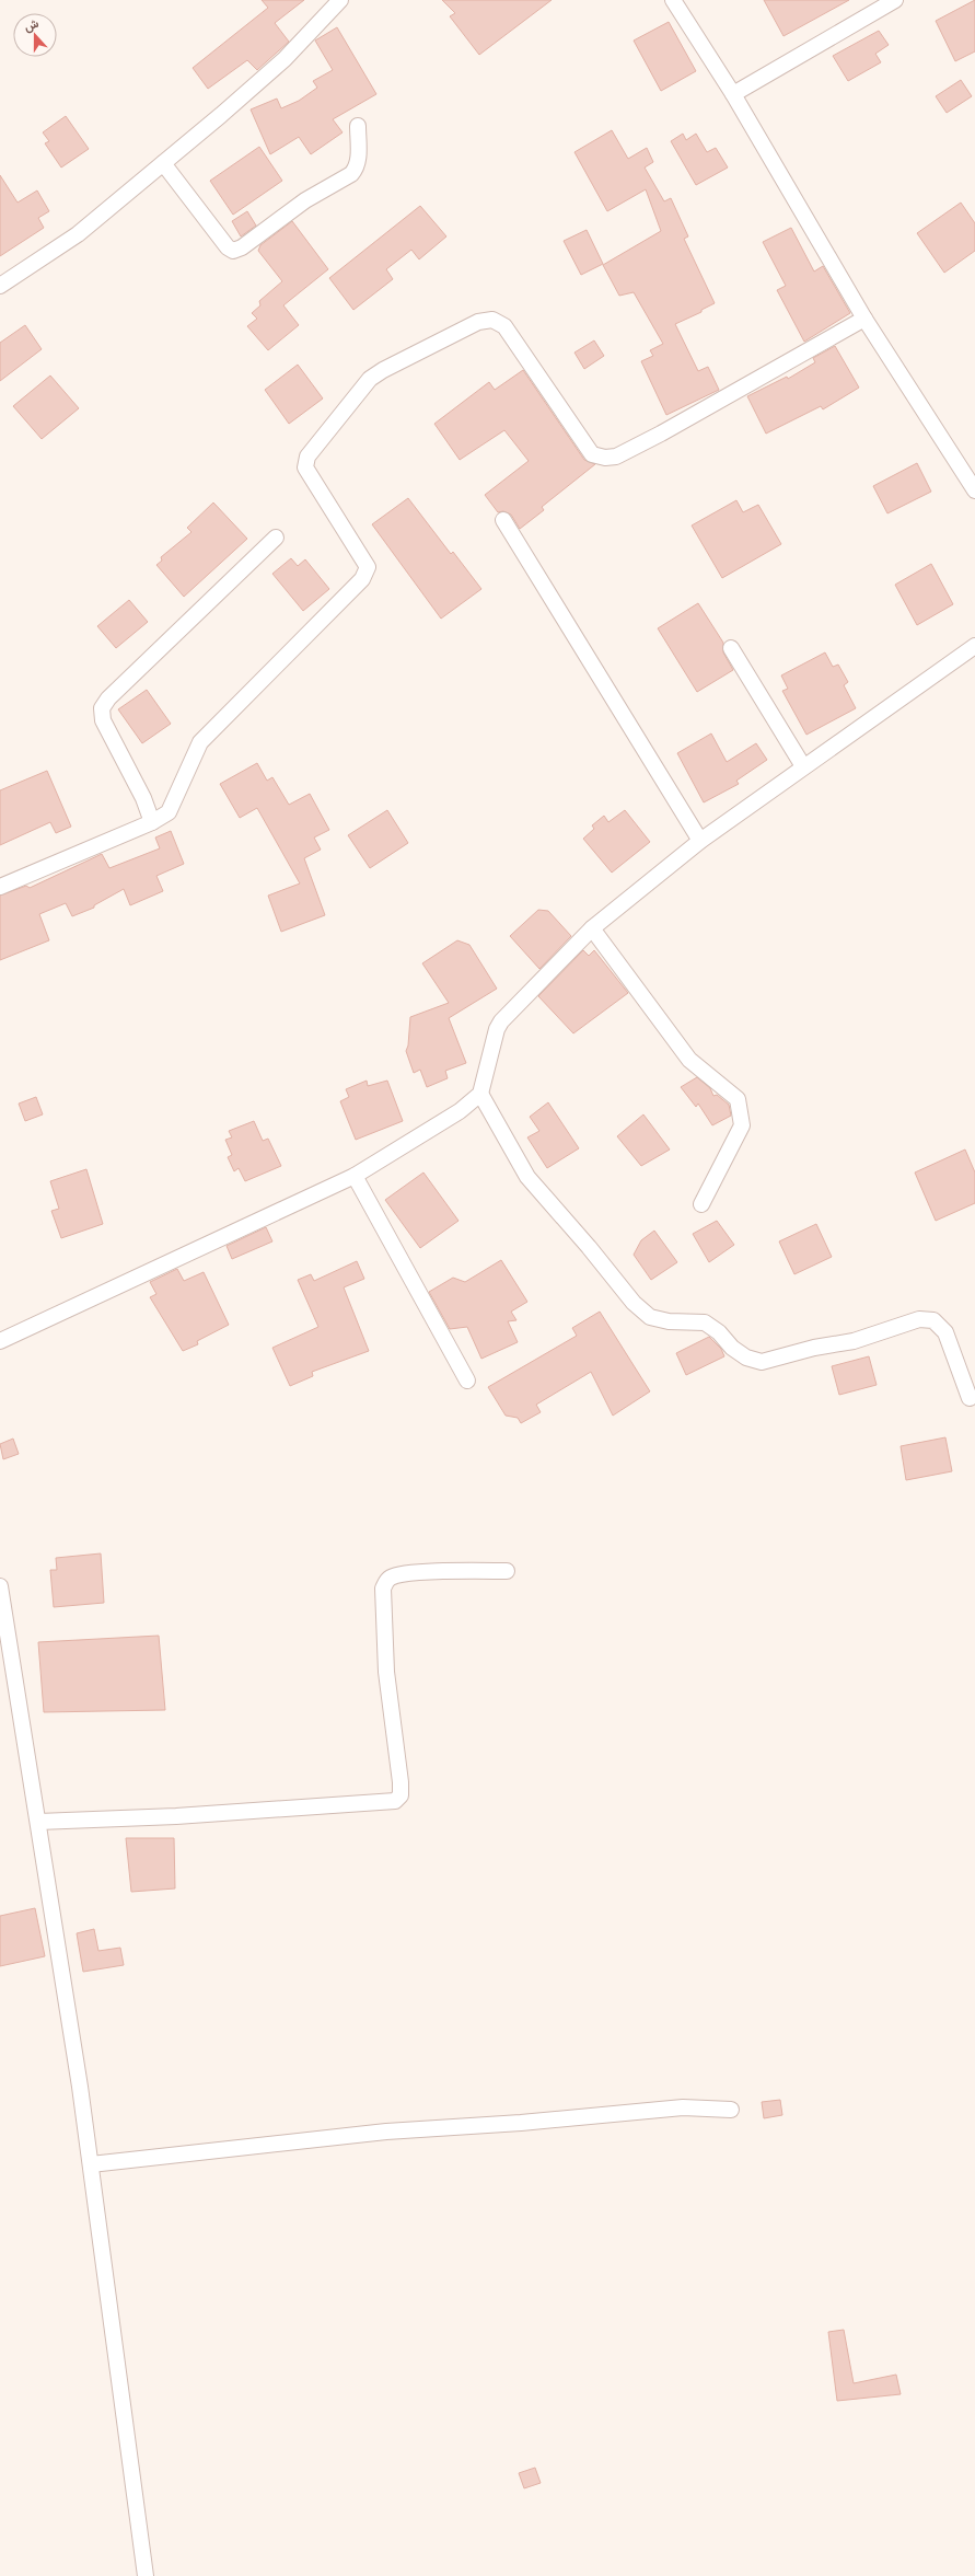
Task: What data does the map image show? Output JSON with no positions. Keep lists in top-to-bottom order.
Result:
{
  "north": "top"
}
